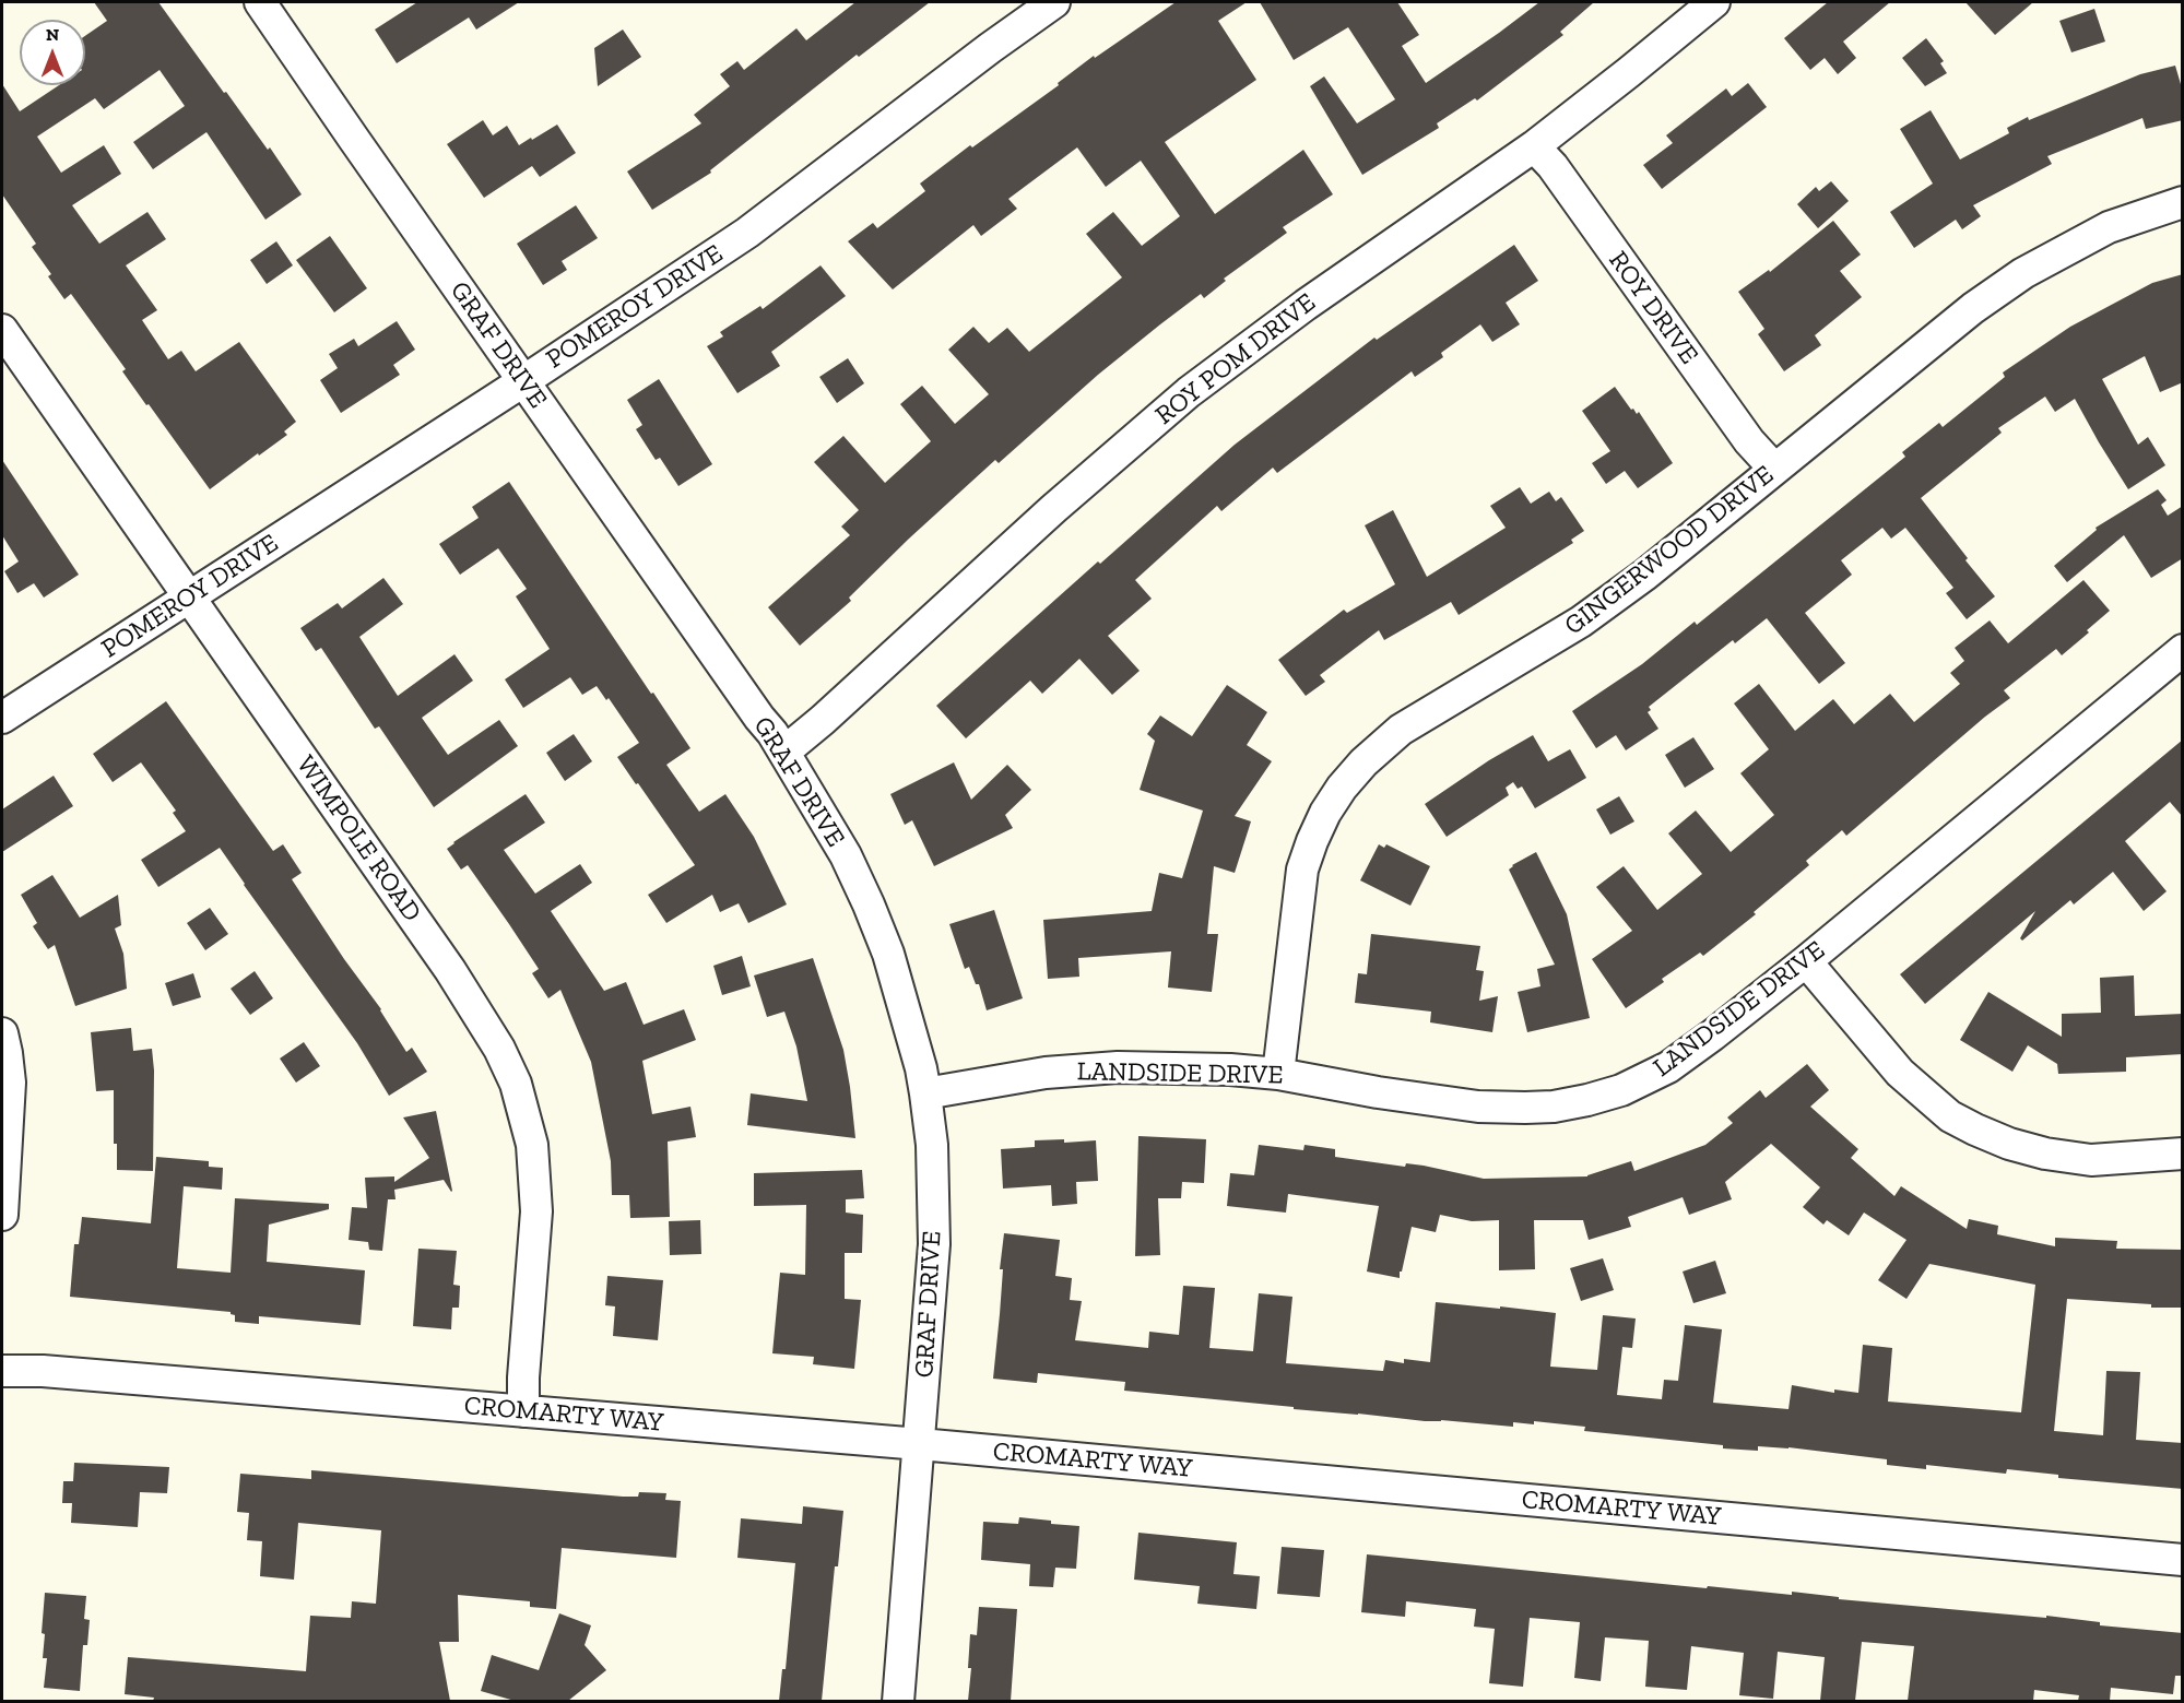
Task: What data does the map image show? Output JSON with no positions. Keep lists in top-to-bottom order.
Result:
{
  "streets": {
    "street": [
      "POMEROY DRIVE",
      "ROY DRIVE",
      "GRAF DRIVE",
      "ROY POM DRIVE",
      "GINGERWOOD DRIVE",
      "WIMPOLE ROAD",
      "LANDSIDE DRIVE",
      "CROMARTY WAY"
    ]
  },
  "crossings": [
    ["POMEROY DRIVE", "GRAF DRIVE"],
    ["POMEROY DRIVE", "WIMPOLE ROAD"],
    ["ROY DRIVE", "ROY POM DRIVE"],
    ["ROY DRIVE", "GINGERWOOD DRIVE"],
    ["GRAF DRIVE", "ROY POM DRIVE"],
    ["GRAF DRIVE", "LANDSIDE DRIVE"],
    ["GRAF DRIVE", "CROMARTY WAY"],
    ["GINGERWOOD DRIVE", "LANDSIDE DRIVE"],
    ["WIMPOLE ROAD", "CROMARTY WAY"]
  ],
  "north": "top"
}
